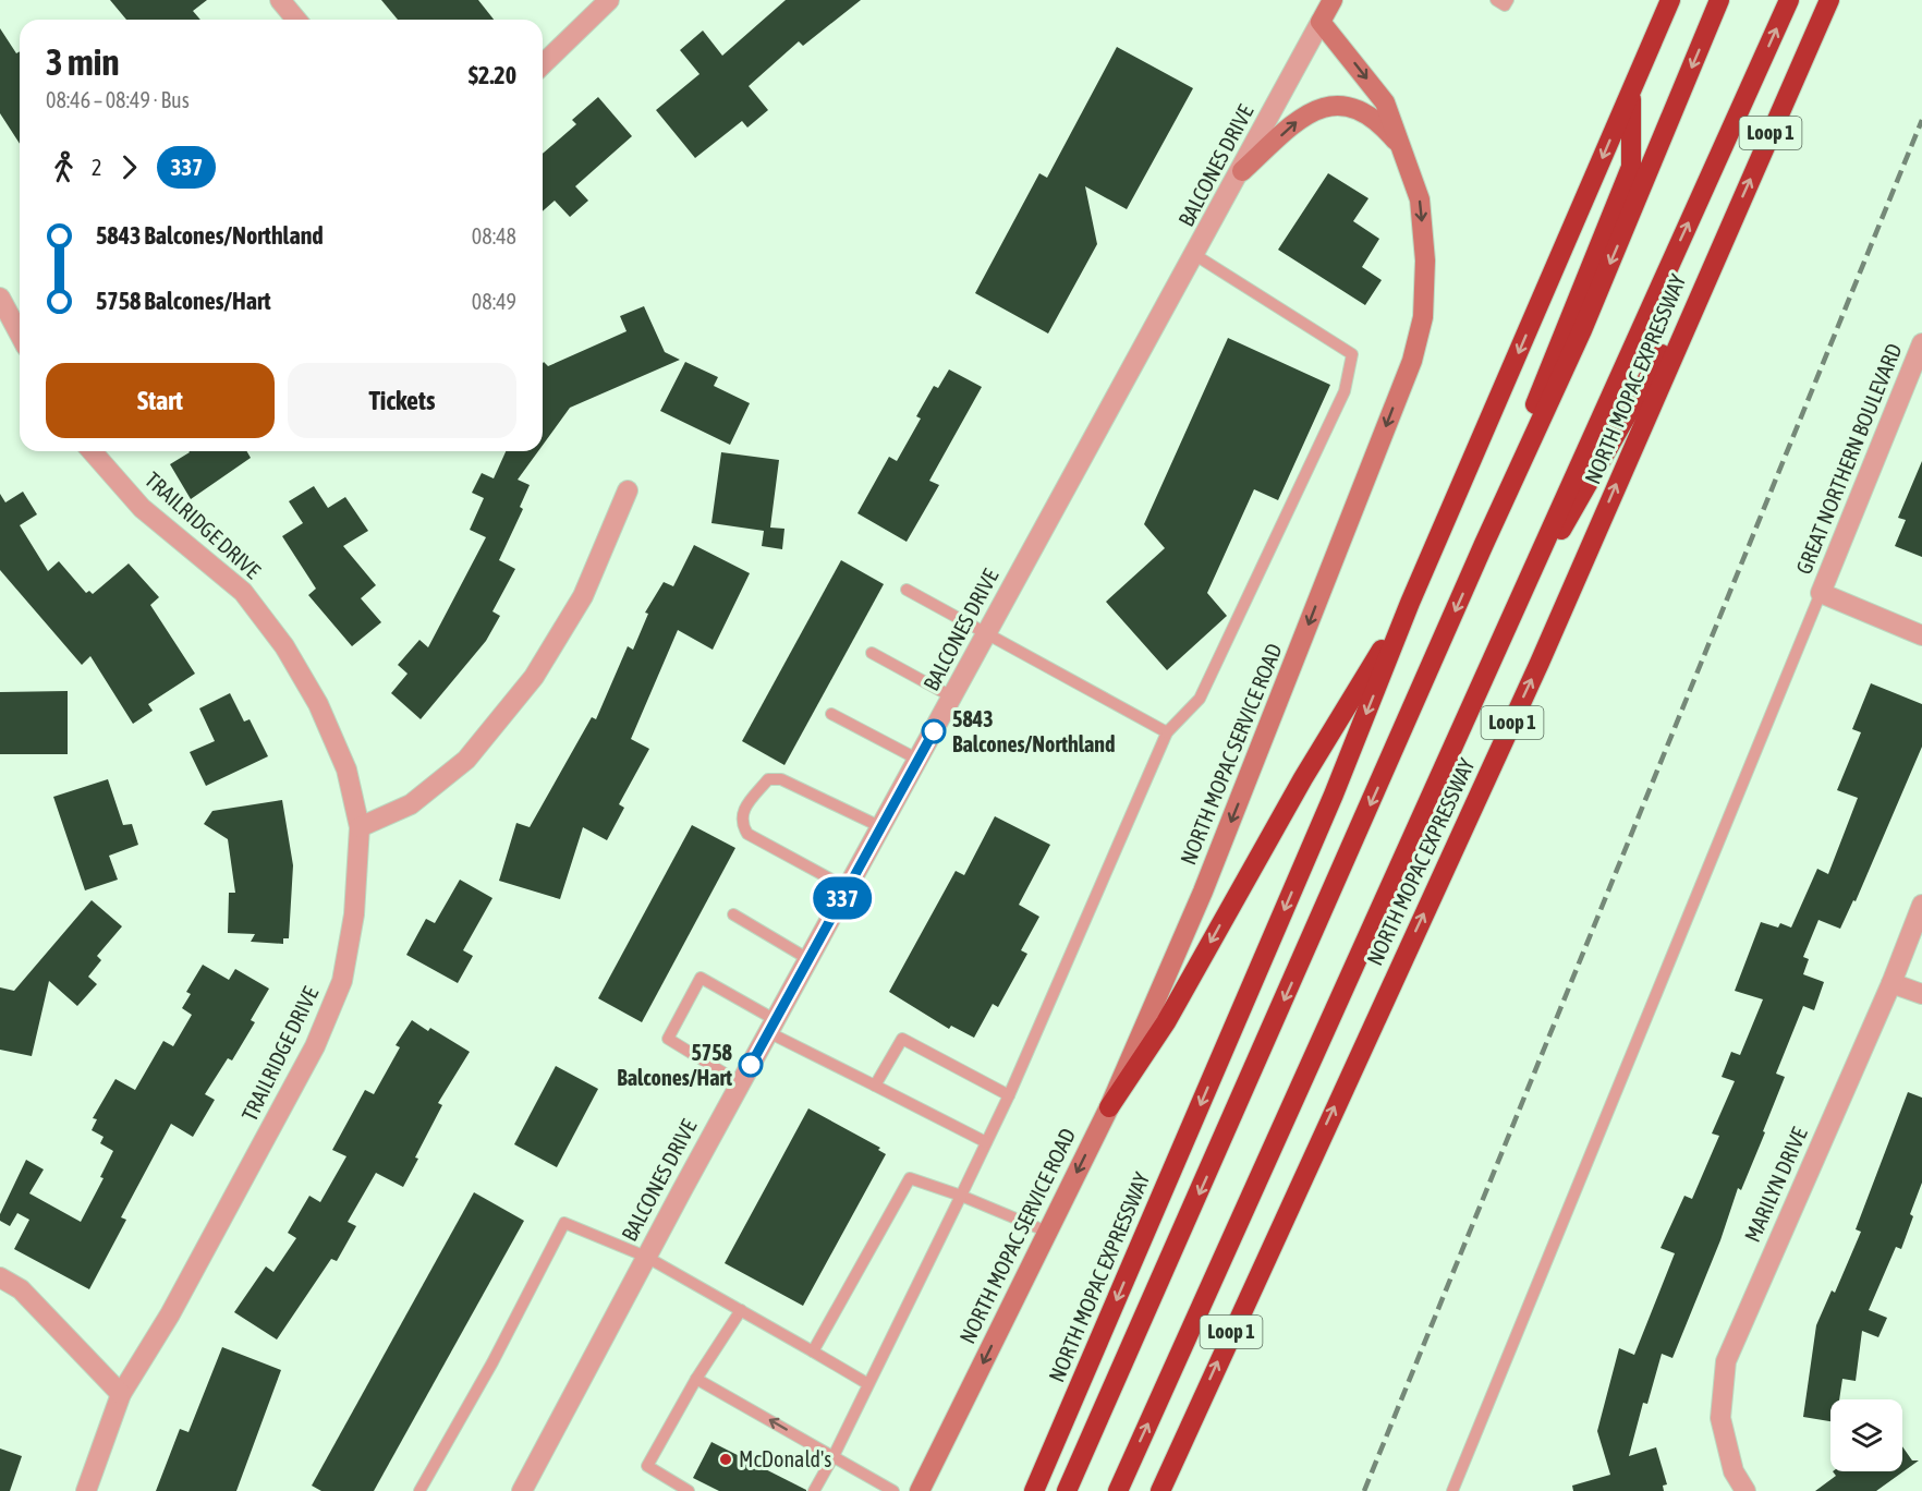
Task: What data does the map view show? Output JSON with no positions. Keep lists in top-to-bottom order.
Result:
{
  "streets": {
    "highway": ["Loop 1", "NORTH MOPAC EXPRESSWAY"],
    "main road": ["BALCONES DRIVE", "NORTH MOPAC SERVICE ROAD"],
    "street": ["GREAT NORTHERN BOULEVARD", "TRAILRIDGE DRIVE", "MARILYN DRIVE"]
  },
  "crossings": [
    ["BALCONES DRIVE", "NORTH MOPAC SERVICE ROAD"]
  ],
  "one_way": ["NORTH MOPAC SERVICE ROAD"],
  "places": ["5843 Balcones/Northland", "5758 Balcones/Hart", "McDonald's"],
  "lines": ["bus line 337"],
  "page": {
    "on_map": "337",
    "heading": ["3 min", "08:46 – 08:49 · Bus", "$2.20"],
    "legs": ["2", "337"],
    "list": [
      {
        "name": "5843 Balcones/Northland",
        "value": "08:48"
      },
      {
        "name": "5758 Balcones/Hart",
        "value": "08:49"
      }
    ],
    "buttons": ["Start", "Tickets"]
  }
}
